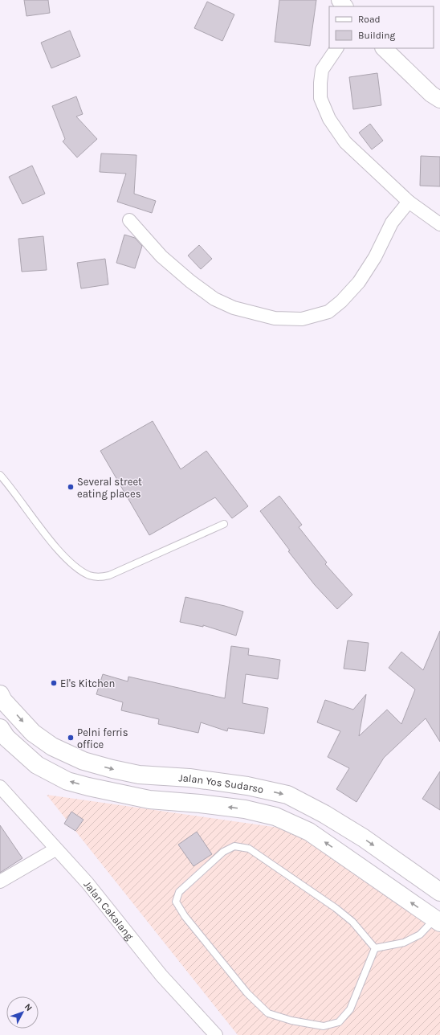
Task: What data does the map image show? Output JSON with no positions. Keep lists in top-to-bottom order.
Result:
{
  "streets": {
    "highway": ["Jalan Yos Sudarso"],
    "street": ["Jalan Cakalang"]
  },
  "places": ["Several street eating places", "El's Kitchen", "Pelni ferris office"],
  "legend": ["Road", "Building"],
  "north": "top right"
}
